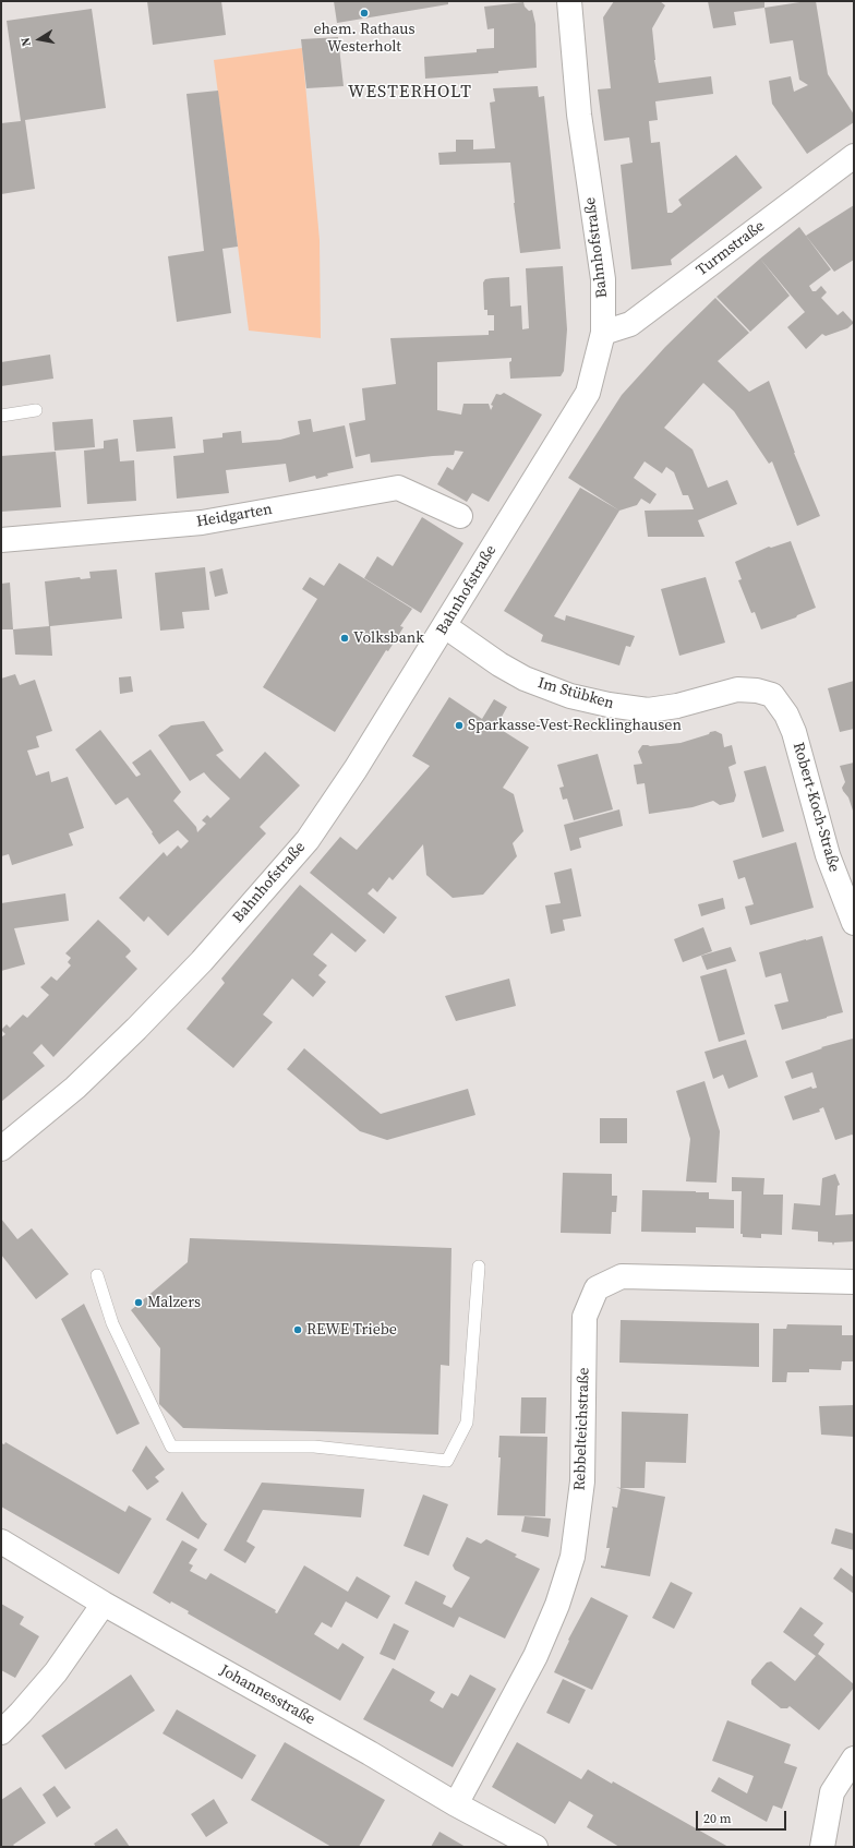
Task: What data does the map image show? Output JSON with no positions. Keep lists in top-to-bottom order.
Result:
{
  "streets": {
    "street": [
      "Bahnhofstraße",
      "Turmstraße",
      "Heidgarten",
      "Im Stübken",
      "Robert-Koch-Straße",
      "Rebbelteichstraße",
      "Johannesstraße"
    ]
  },
  "crossings": [
    ["Bahnhofstraße", "Turmstraße"],
    ["Bahnhofstraße", "Im Stübken"],
    ["Im Stübken", "Robert-Koch-Straße"],
    ["Rebbelteichstraße", "Johannesstraße"]
  ],
  "districts": ["WESTERHOLT"],
  "places": [
    "ehem. Rathaus Westerholt",
    "Volksbank",
    "Sparkasse-Vest-Recklinghausen",
    "Malzers",
    "REWE Triebe"
  ],
  "scale_bar": "20 m",
  "north": "left"
}
